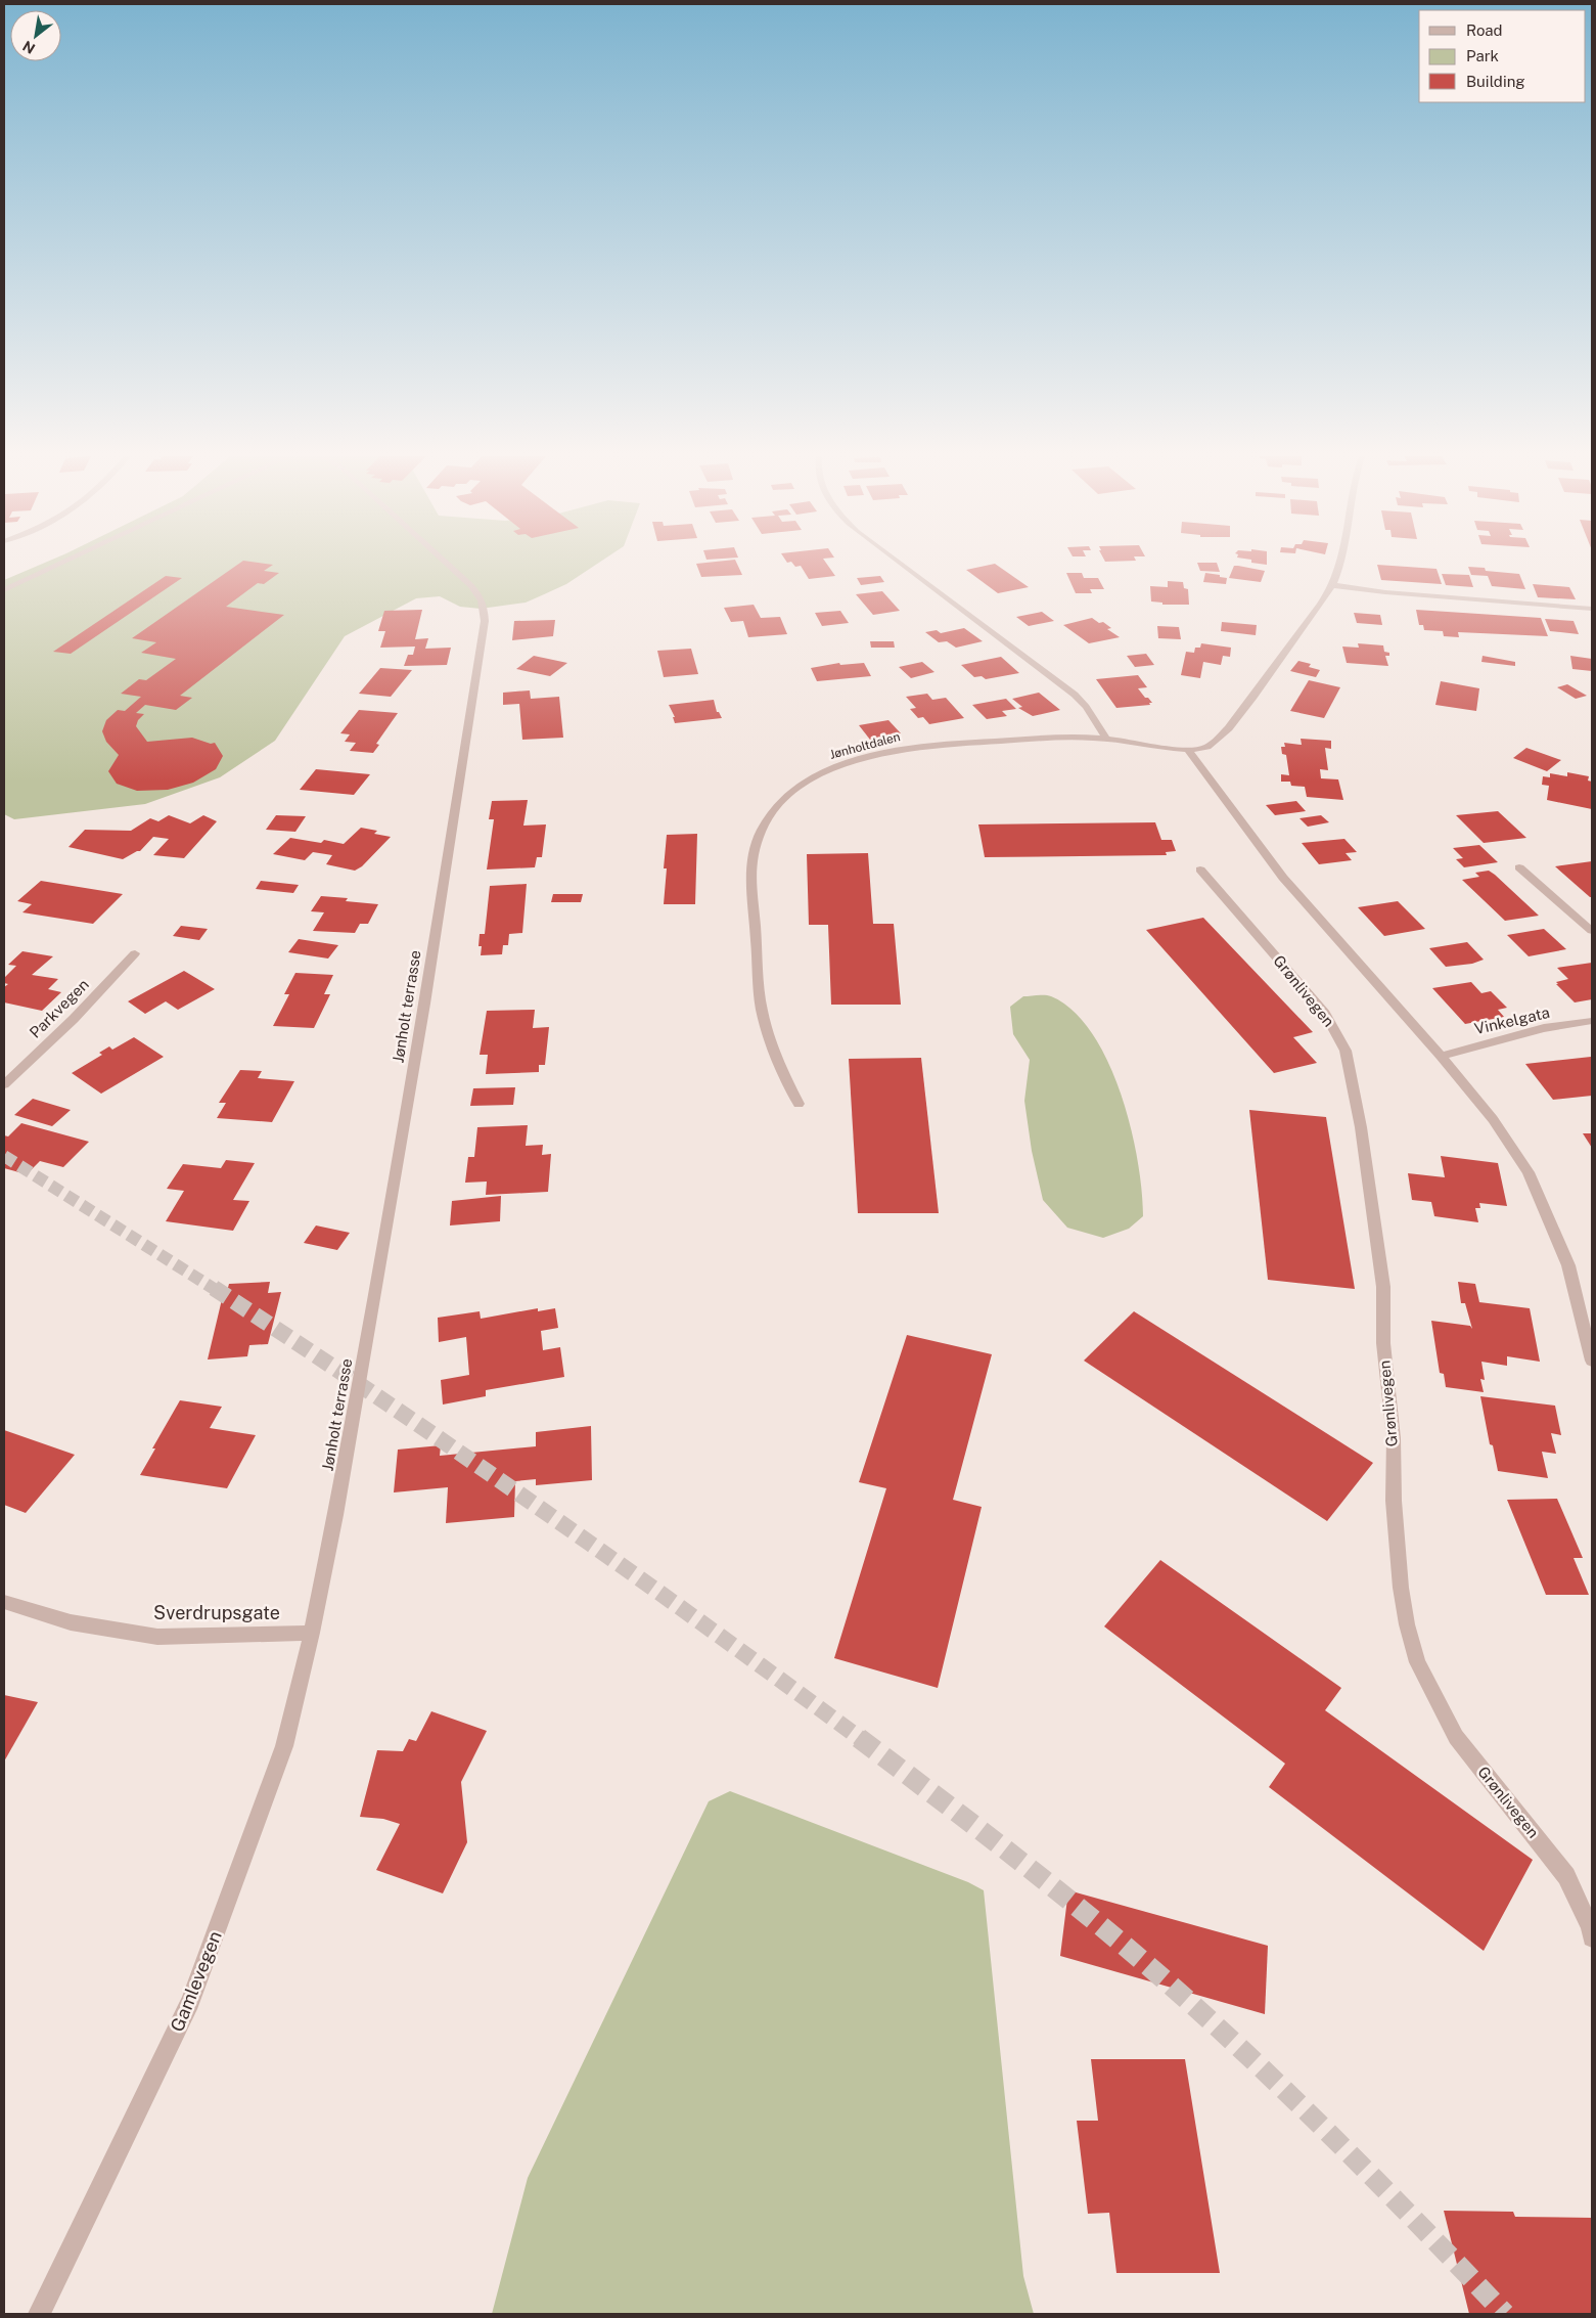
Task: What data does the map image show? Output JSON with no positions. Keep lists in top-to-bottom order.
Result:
{
  "streets": {
    "street": [
      "Jønholtdalen",
      "Grønlivegen",
      "Jønholt terrasse",
      "Parkvegen",
      "Vinkelgata",
      "Sverdrupsgate",
      "Gamlevegen"
    ]
  },
  "crossings": [
    ["Jønholt terrasse", "Sverdrupsgate"],
    ["Jønholt terrasse", "Gamlevegen"],
    ["Sverdrupsgate", "Gamlevegen"]
  ],
  "legend": ["Road", "Park", "Building"],
  "north": "bottom left"
}
